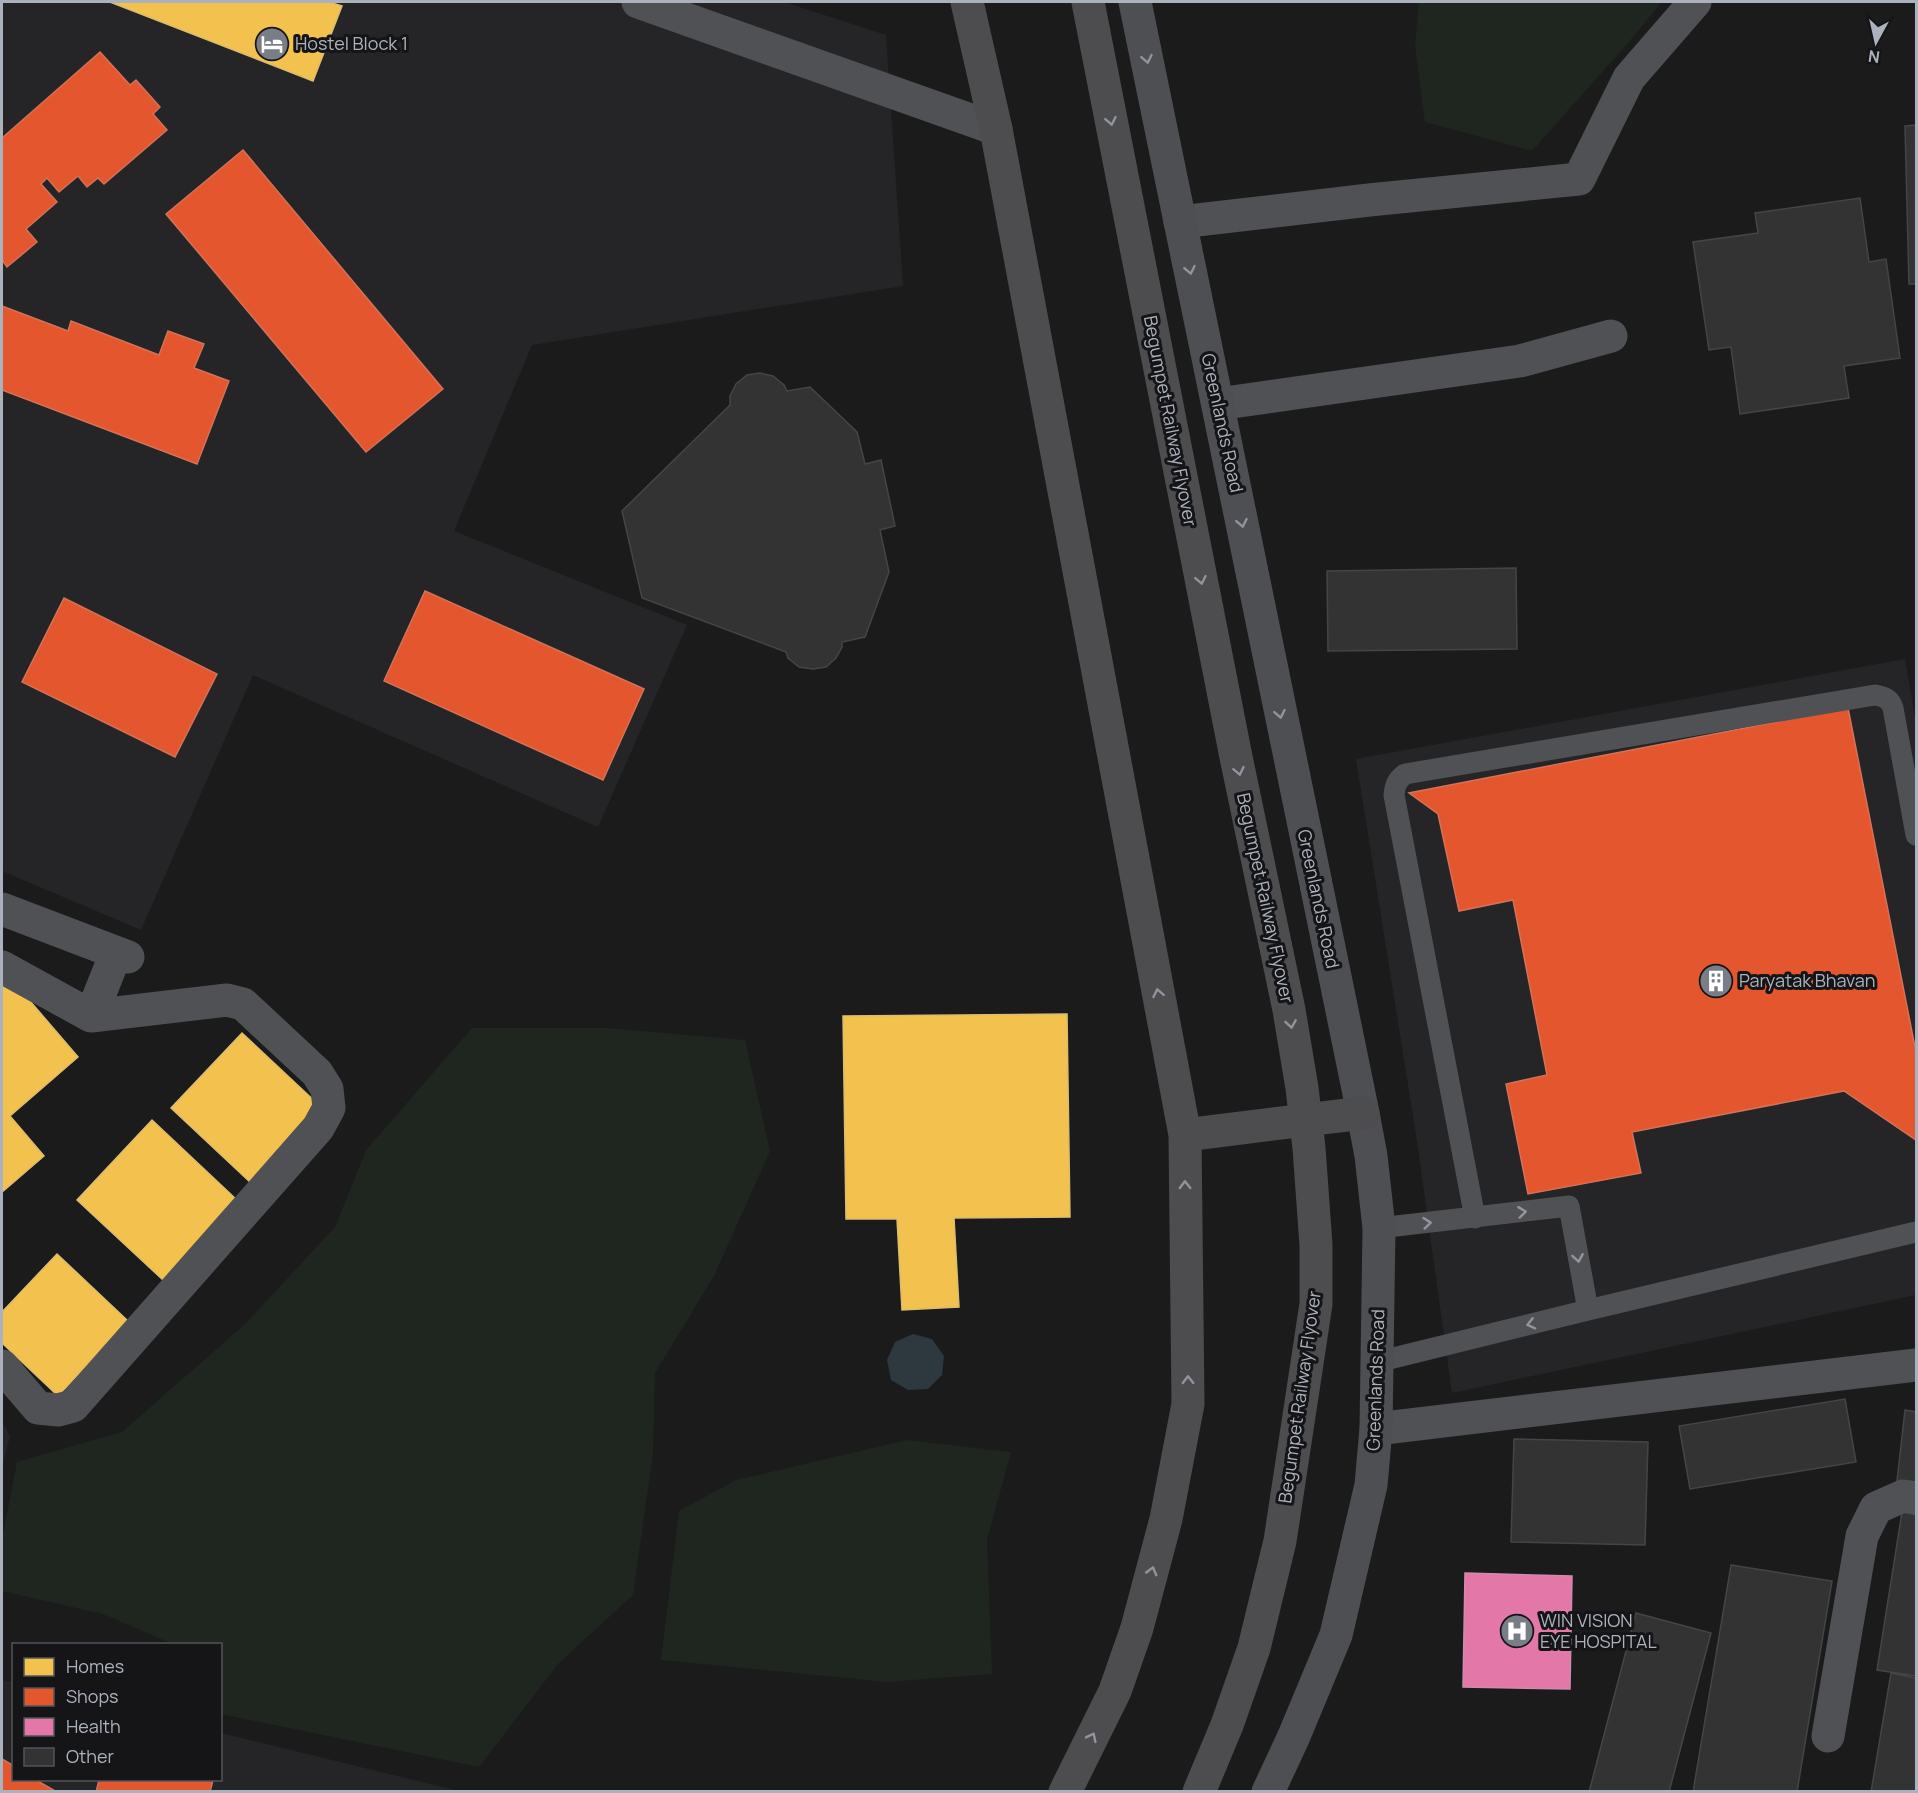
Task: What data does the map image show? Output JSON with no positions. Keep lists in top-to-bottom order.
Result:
{
  "streets": {
    "main road": ["Begumpet Railway Flyover"],
    "street": ["Greenlands Road"]
  },
  "one_way": ["Greenlands Road"],
  "places": {
    "hotel": ["Hostel Block 1"],
    "building": ["Paryatak Bhavan"],
    "hospital": ["WIN VISION EYE HOSPITAL"]
  },
  "legend": [
    "Homes",
    "Shops",
    "Health",
    "Other"
  ],
  "north": "bottom"
}
